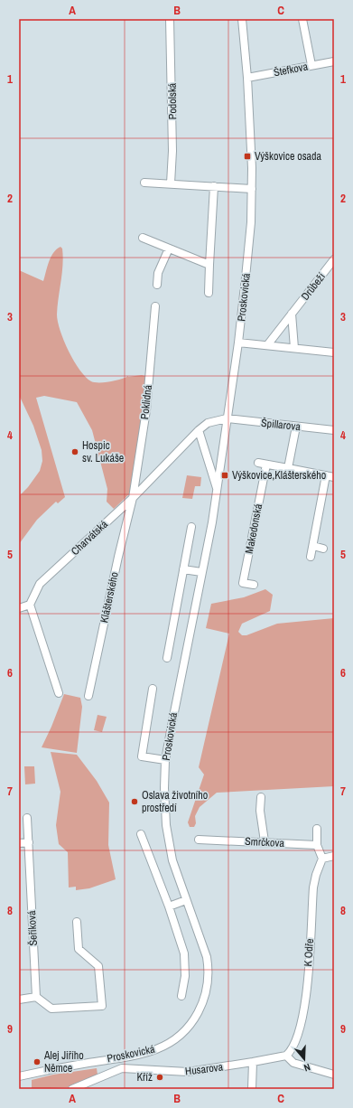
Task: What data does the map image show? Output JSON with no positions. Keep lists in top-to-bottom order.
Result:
{
  "streets": {
    "street": [
      "Štefkova",
      "Podolská",
      "Drůbeží",
      "Proskovická",
      "Poklidná",
      "Špillarova",
      "Makedonská",
      "Charvátská",
      "Klášterského",
      "Smrčkova",
      "Šeříková",
      "K Odře",
      "Husarova"
    ]
  },
  "crossings": [
    ["Štefkova", "Proskovická"],
    ["Proskovická", "Špillarova"],
    ["Proskovická", "Charvátská"],
    ["Poklidná", "Charvátská"],
    ["Poklidná", "Klášterského"],
    ["Špillarova", "Charvátská"],
    ["Charvátská", "Klášterského"],
    ["K Odře", "Husarova"]
  ],
  "places": {
    "transit": ["Výškovice osada", "Výškovice,Klášterského"],
    "other": [
      "Hospic sv. Lukáše",
      "Oslava životního prostředí",
      "Alej Jiřího Němce",
      "Kříž"
    ]
  },
  "north": "bottom",
  "grid": {
    "columns": ["A", "B", "C"],
    "rows": [
      "1",
      "2",
      "3",
      "4",
      "5",
      "6",
      "7",
      "8",
      "9"
    ]
  }
}
